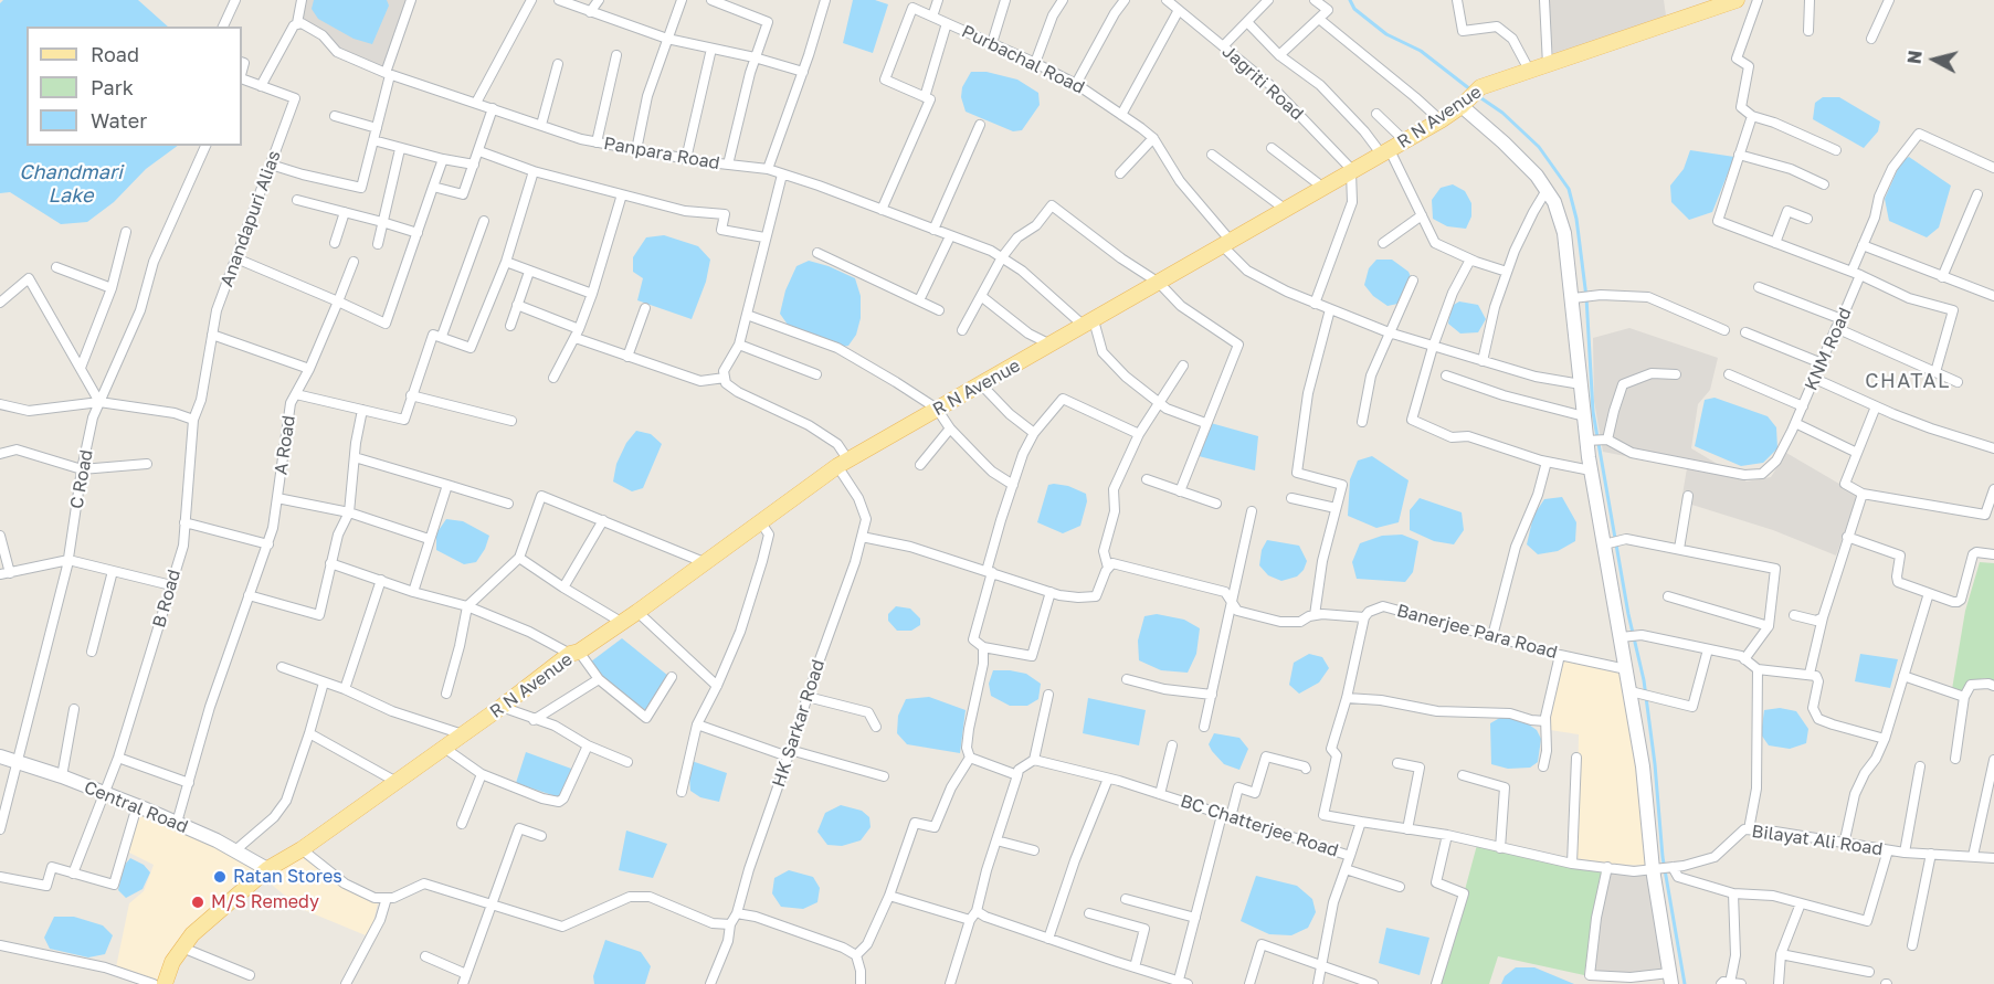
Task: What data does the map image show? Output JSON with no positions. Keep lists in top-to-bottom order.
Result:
{
  "streets": {
    "main road": ["R N Avenue"],
    "street": [
      "Purbachal Road",
      "Jagriti Road",
      "Panpara Road",
      "Anandapuri Alias",
      "KNM Road",
      "A Road",
      "C Road",
      "B Road",
      "Banerjee Para Road",
      "HK Sarkar Road",
      "Central Road",
      "BC Chatterjee Road",
      "Bilayat Ali Road"
    ]
  },
  "crossings": [
    ["Purbachal Road", "R N Avenue"],
    ["Jagriti Road", "R N Avenue"],
    ["R N Avenue", "Panpara Road"],
    ["R N Avenue", "HK Sarkar Road"],
    ["R N Avenue", "Central Road"],
    ["Anandapuri Alias", "B Road"],
    ["A Road", "Central Road"],
    ["C Road", "Central Road"],
    ["B Road", "Central Road"]
  ],
  "districts": ["CHATAL"],
  "water": ["Chandmari Lake"],
  "places": ["Ratan Stores", "M/S Remedy"],
  "legend": ["Road", "Park", "Water"],
  "north": "left"
}
